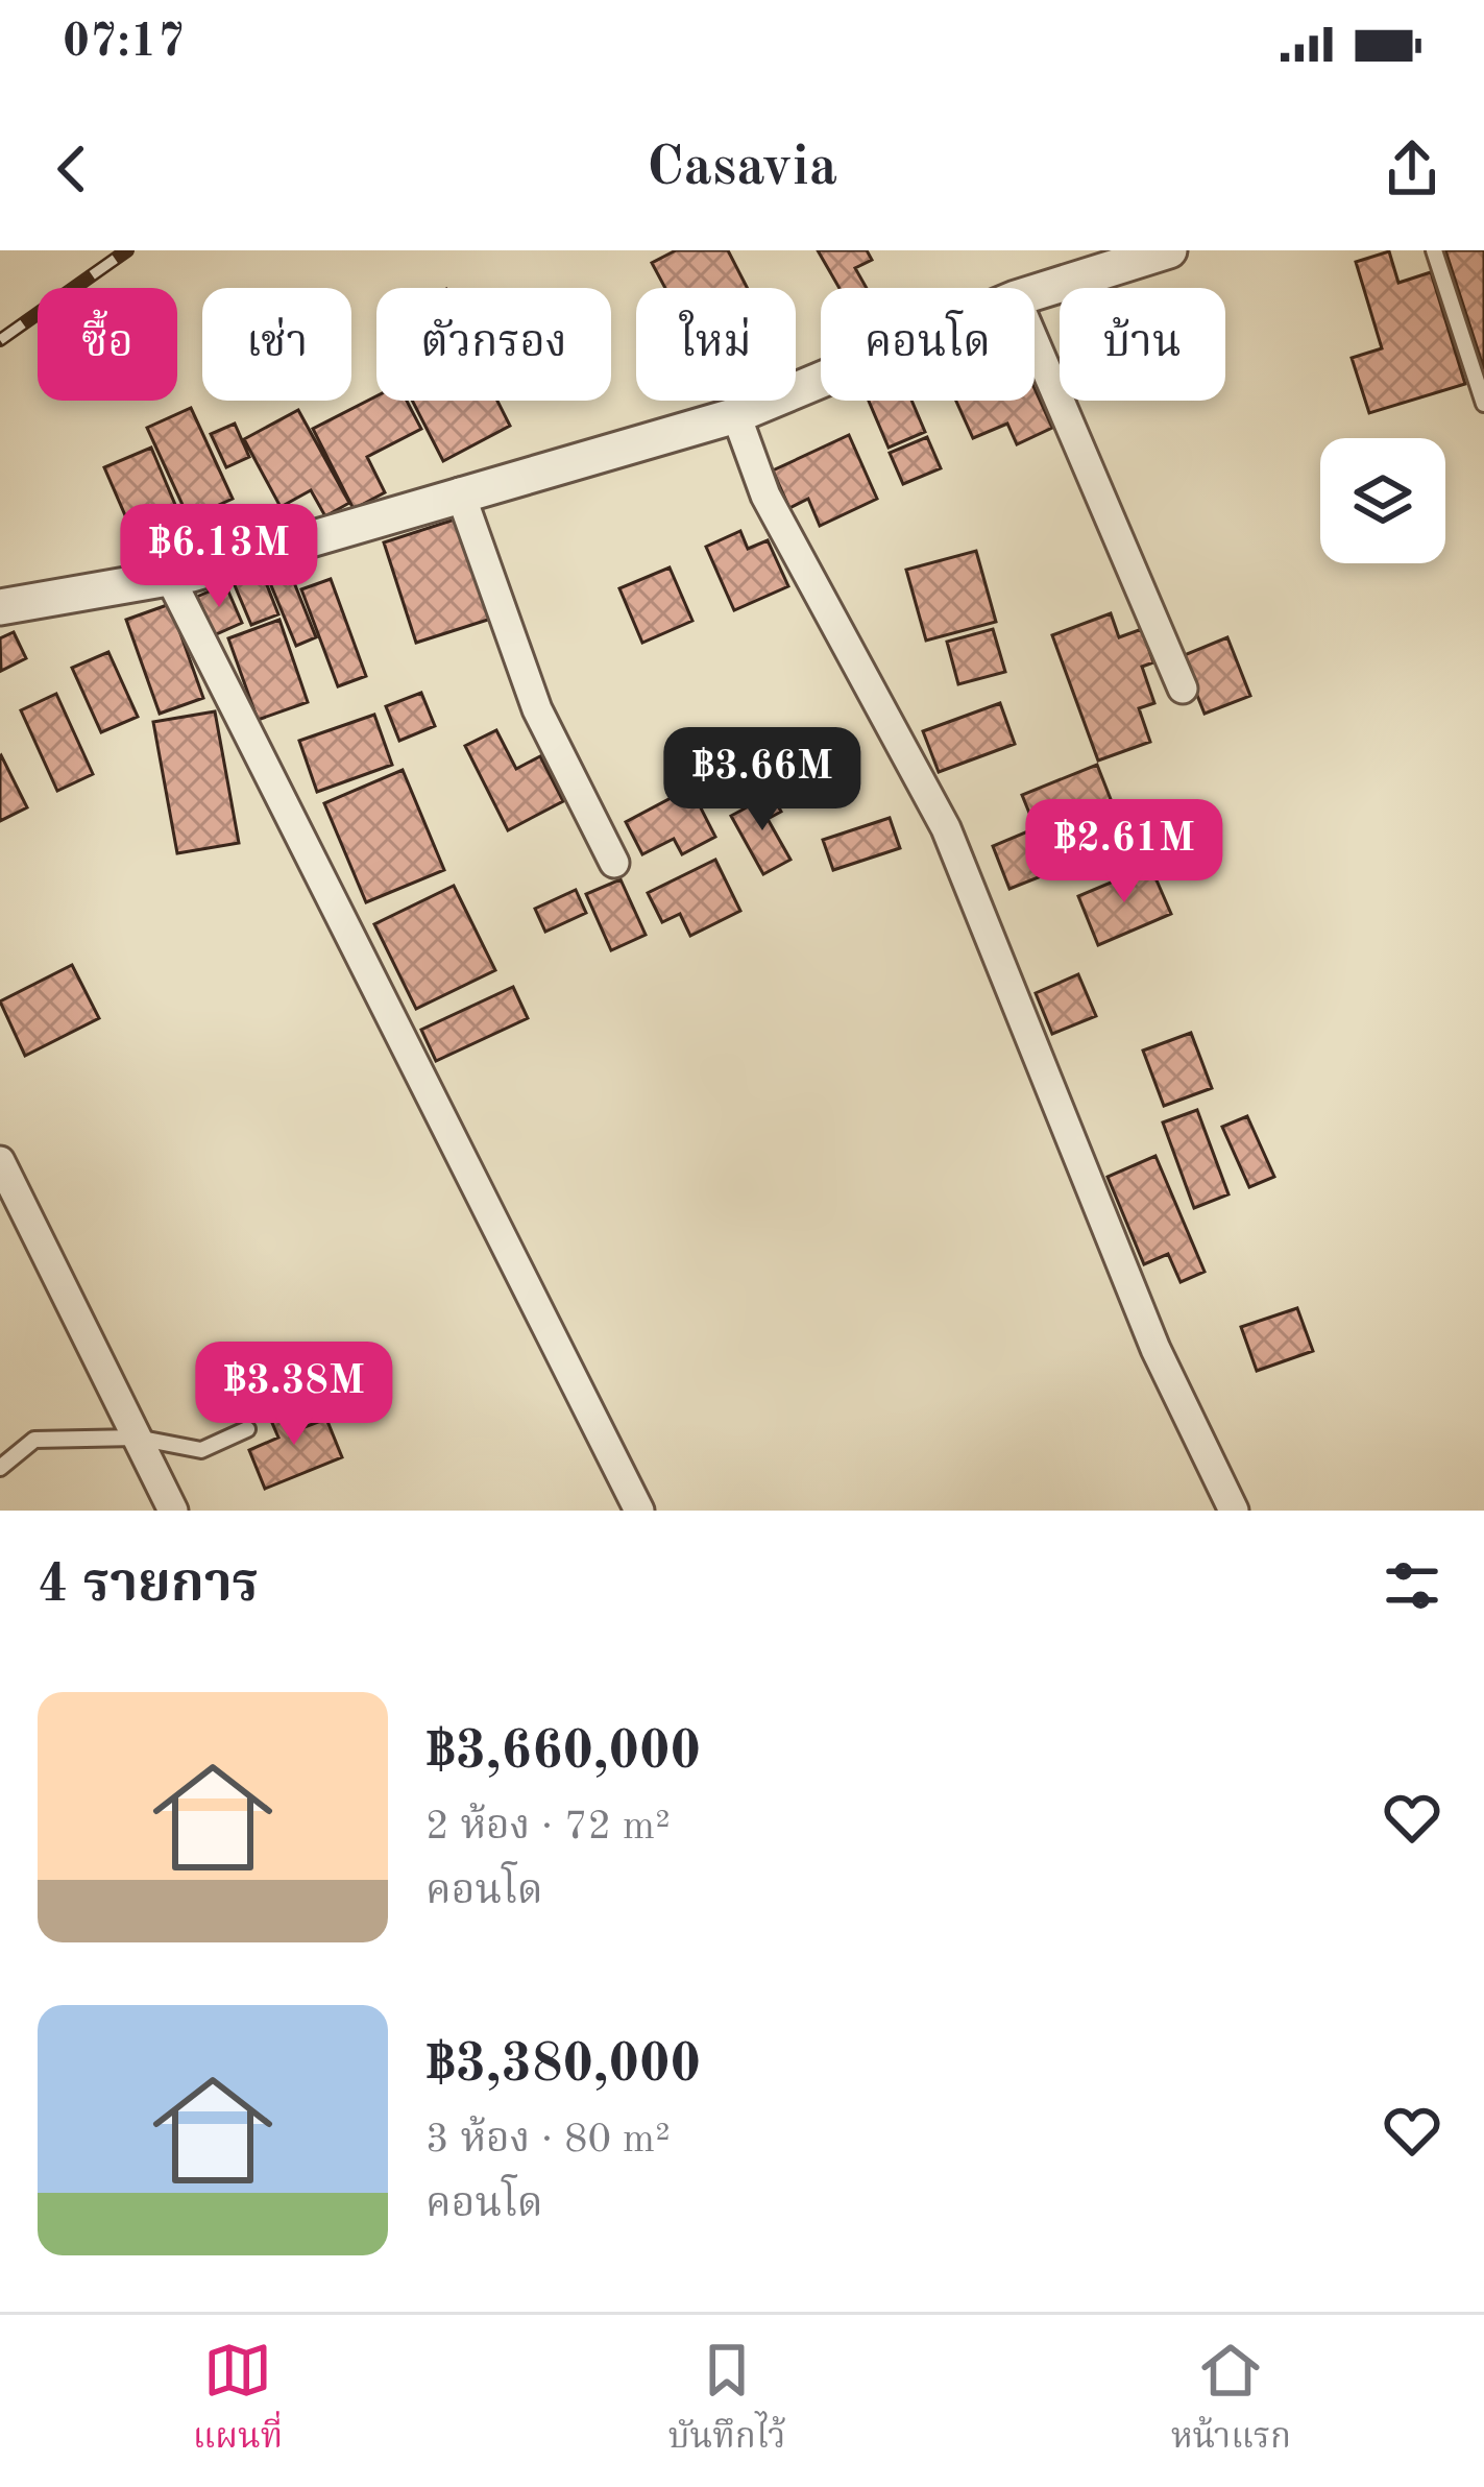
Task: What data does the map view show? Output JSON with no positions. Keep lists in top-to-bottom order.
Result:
{
  "page": {
    "status": "07:17",
    "header": "Casavia",
    "chip": [
      "ซื้อ",
      "เช่า",
      "ตัวกรอง",
      "ใหม่",
      "คอนโด",
      "บ้าน"
    ],
    "price": [
      "฿6.13M",
      "฿3.66M",
      "฿2.61M",
      "฿3.38M"
    ],
    "heading": "4 รายการ",
    "list": [
      {
        "name": "฿3,660,000",
        "note": "2 ห้อง · 72 m² · คอนโด"
      },
      {
        "name": "฿3,380,000",
        "note": "3 ห้อง · 80 m² · คอนโด"
      }
    ],
    "tabs": ["แผนที่", "บันทึกไว้", "หน้าแรก"]
  }
}
